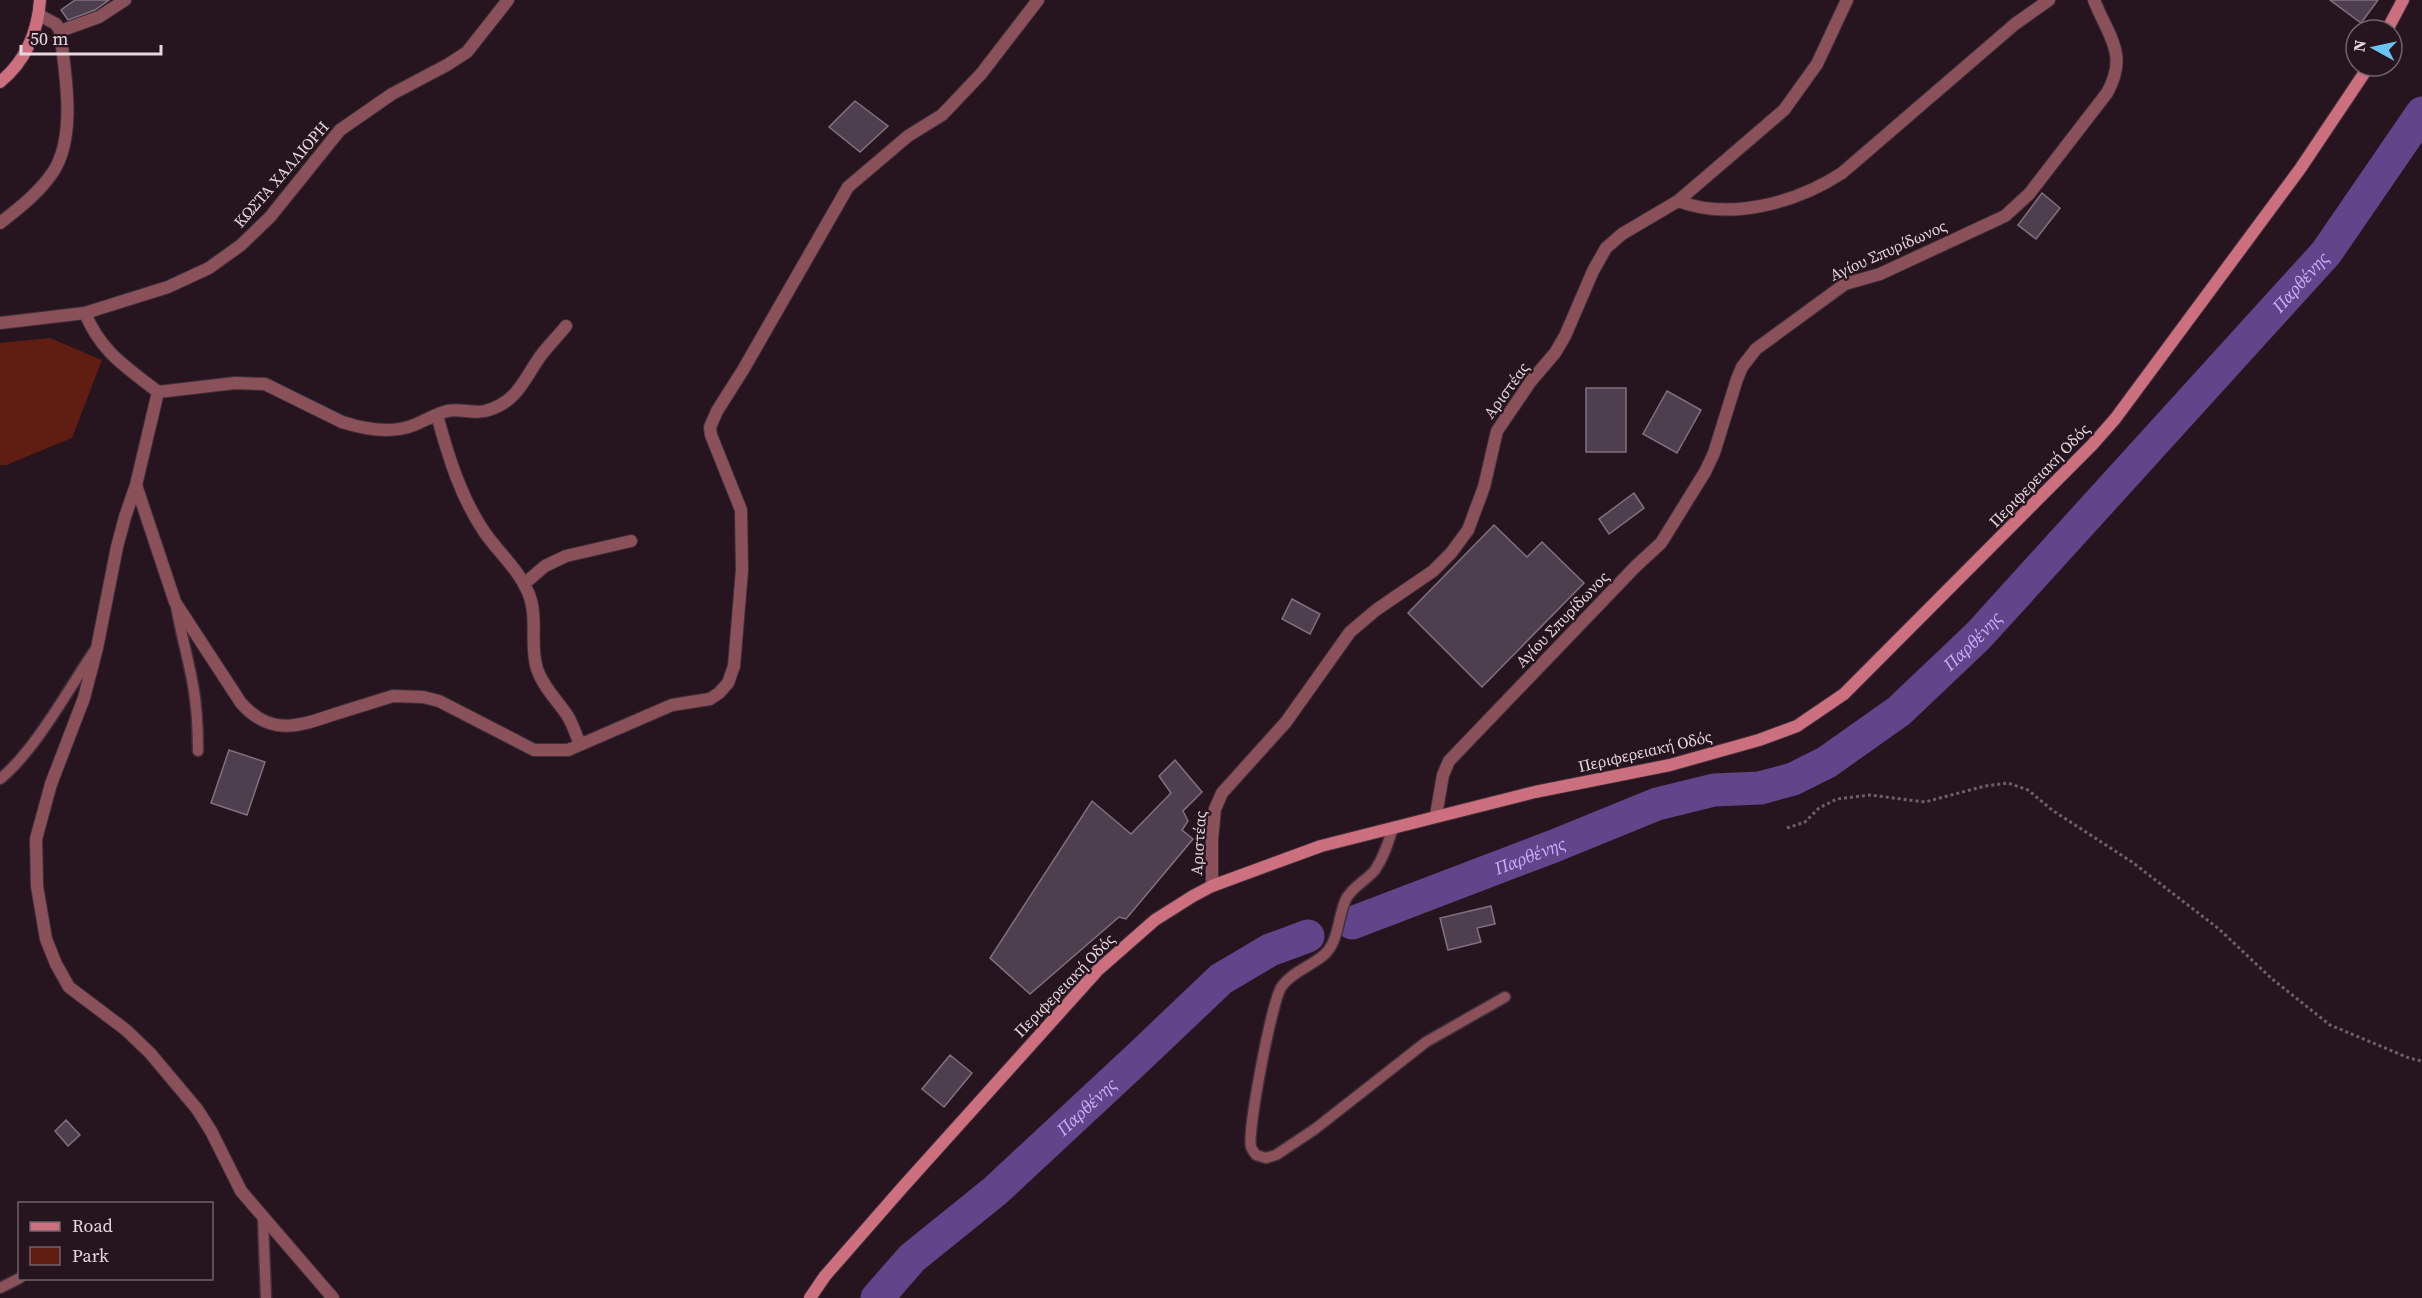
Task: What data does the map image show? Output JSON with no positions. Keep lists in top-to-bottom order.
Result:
{
  "streets": {
    "main road": ["Περιφερειακή Οδός"],
    "street": ["ΚΩΣΤΑ ΧΑΛΛΙΟΡΗ", "Αγίου Σπυρίδωνος", "Αριστέας"]
  },
  "crossings": [
    ["Αγίου Σπυρίδωνος", "Περιφερειακή Οδός"],
    ["Αριστέας", "Περιφερειακή Οδός"]
  ],
  "water": ["Παρθένης"],
  "legend": ["Road", "Park"],
  "scale_bar": "50 m",
  "north": "left"
}
